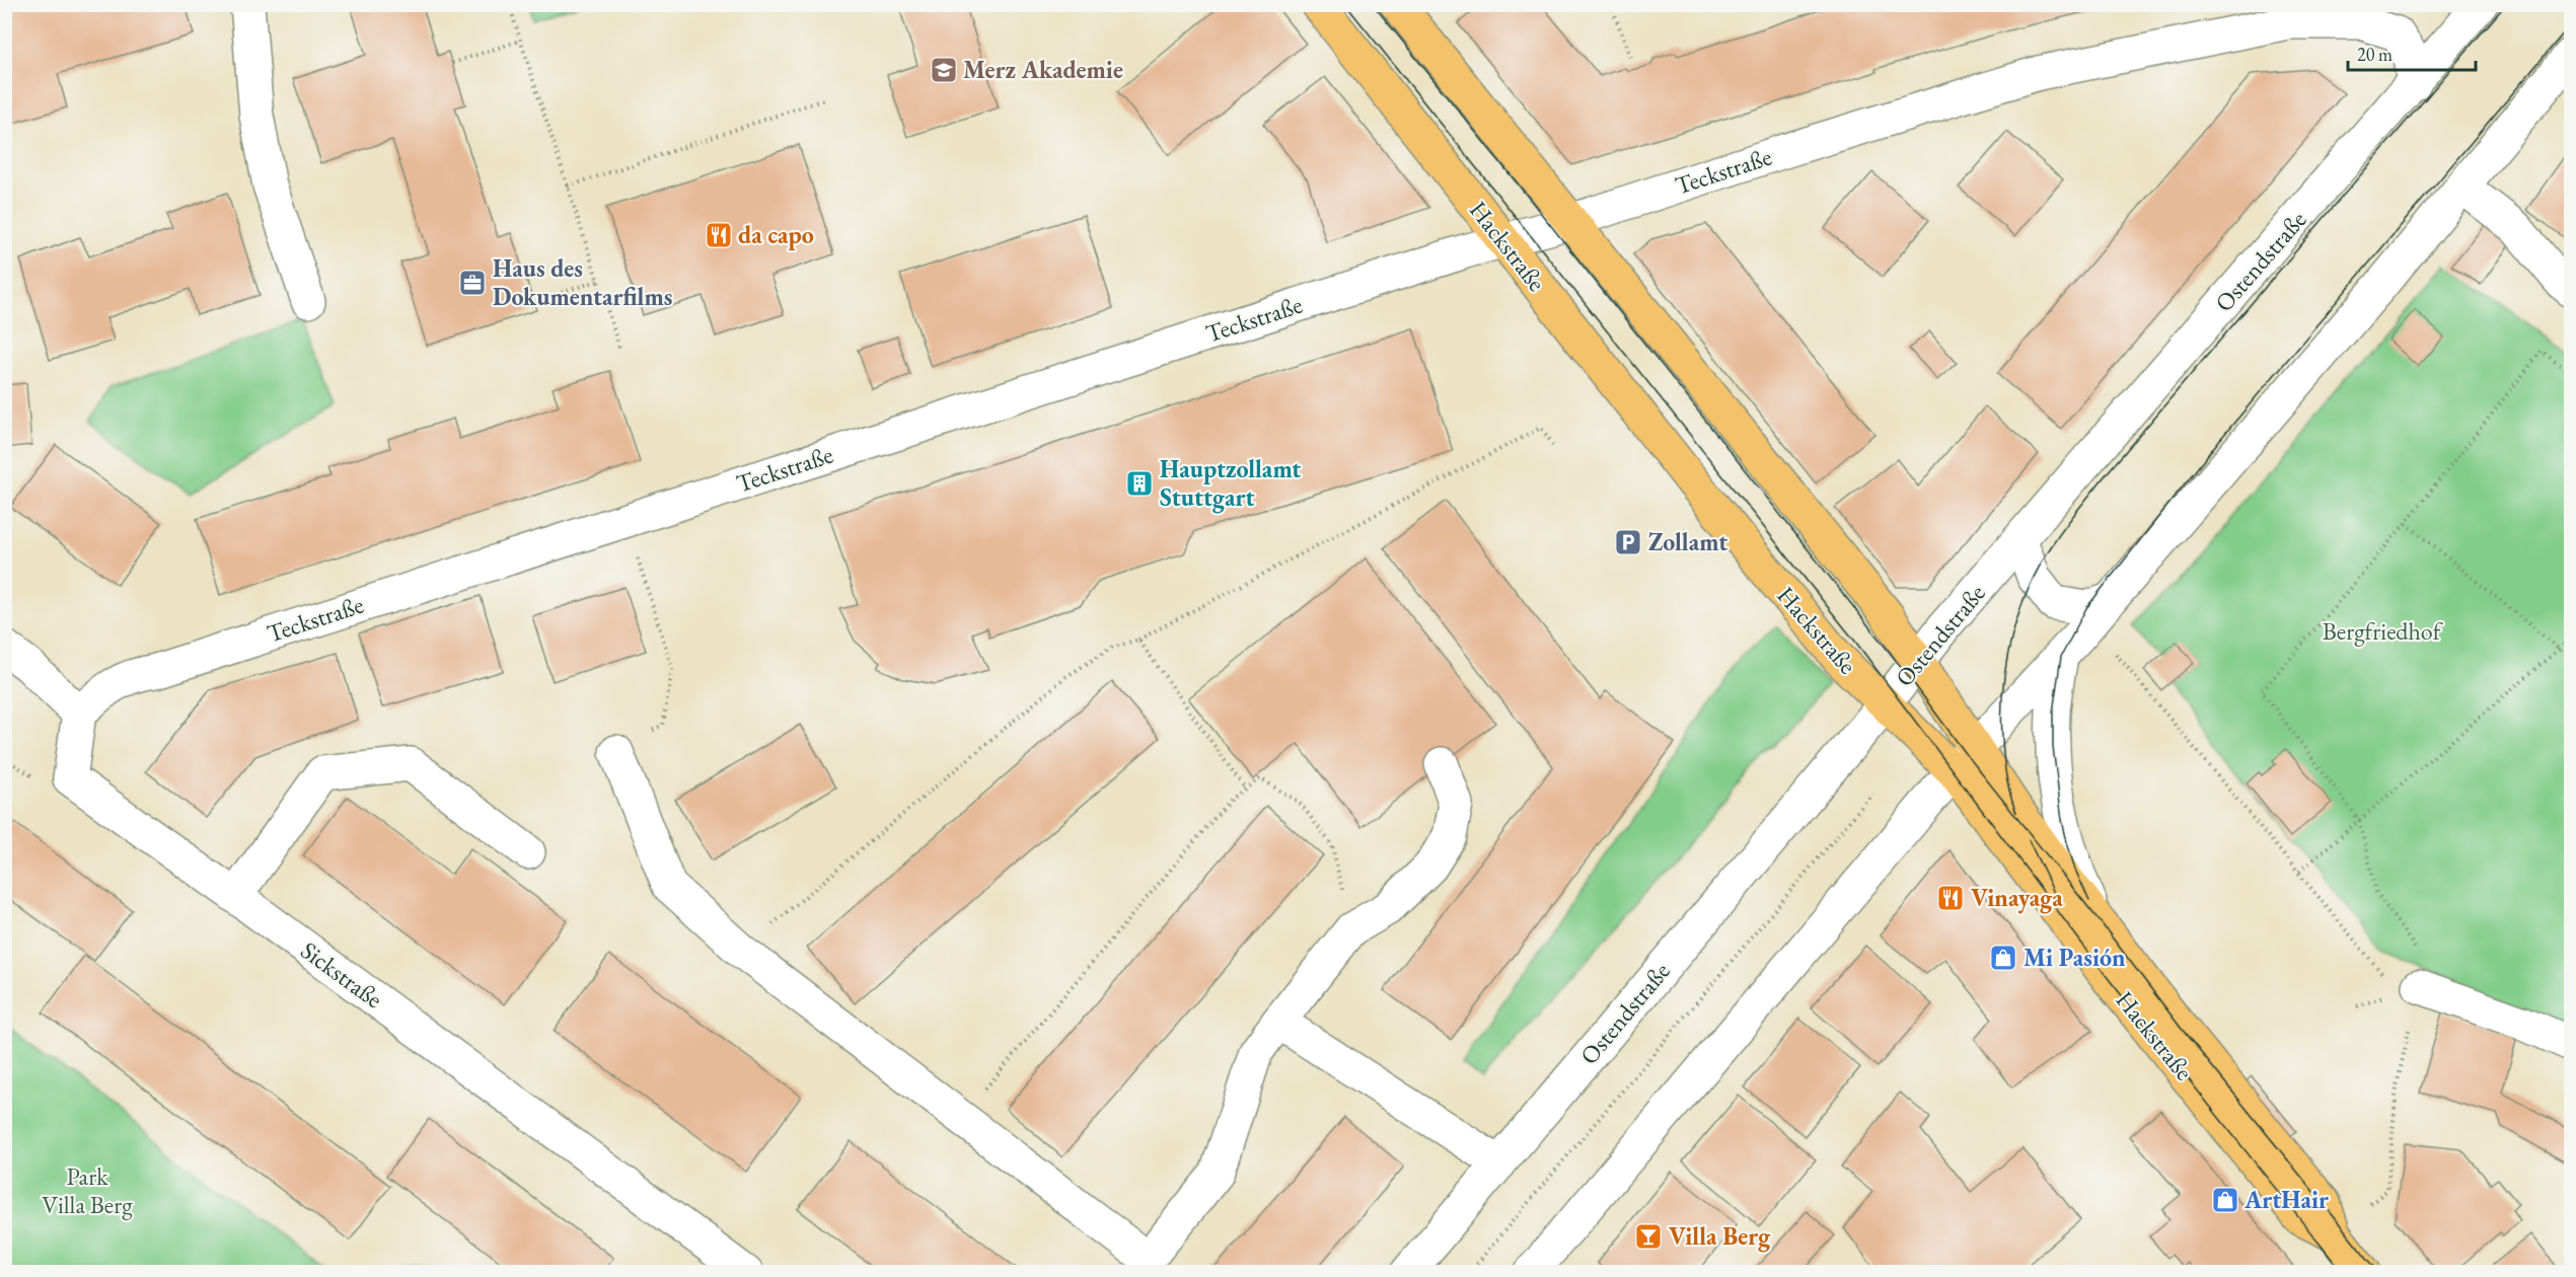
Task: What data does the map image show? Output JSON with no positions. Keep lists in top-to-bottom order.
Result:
{
  "streets": {
    "main road": ["Hackstraße"],
    "street": ["Teckstraße", "Ostendstraße", "Sickstraße"]
  },
  "crossings": [
    ["Teckstraße", "Hackstraße"],
    ["Teckstraße", "Ostendstraße"],
    ["Teckstraße", "Sickstraße"],
    ["Hackstraße", "Ostendstraße"]
  ],
  "parks": ["Bergfriedhof", "Park Villa Berg"],
  "places": {
    "school or university": ["Merz Akademie"],
    "restaurant": ["da capo", "Vinayaga"],
    "office": ["Haus des Dokumentarfilms"],
    "building": ["Hauptzollamt Stuttgart"],
    "parking": ["Zollamt"],
    "shop": ["Mi Pasión", "ArtHair"],
    "bar": ["Villa Berg"]
  },
  "scale_bar": "20 m"
}
